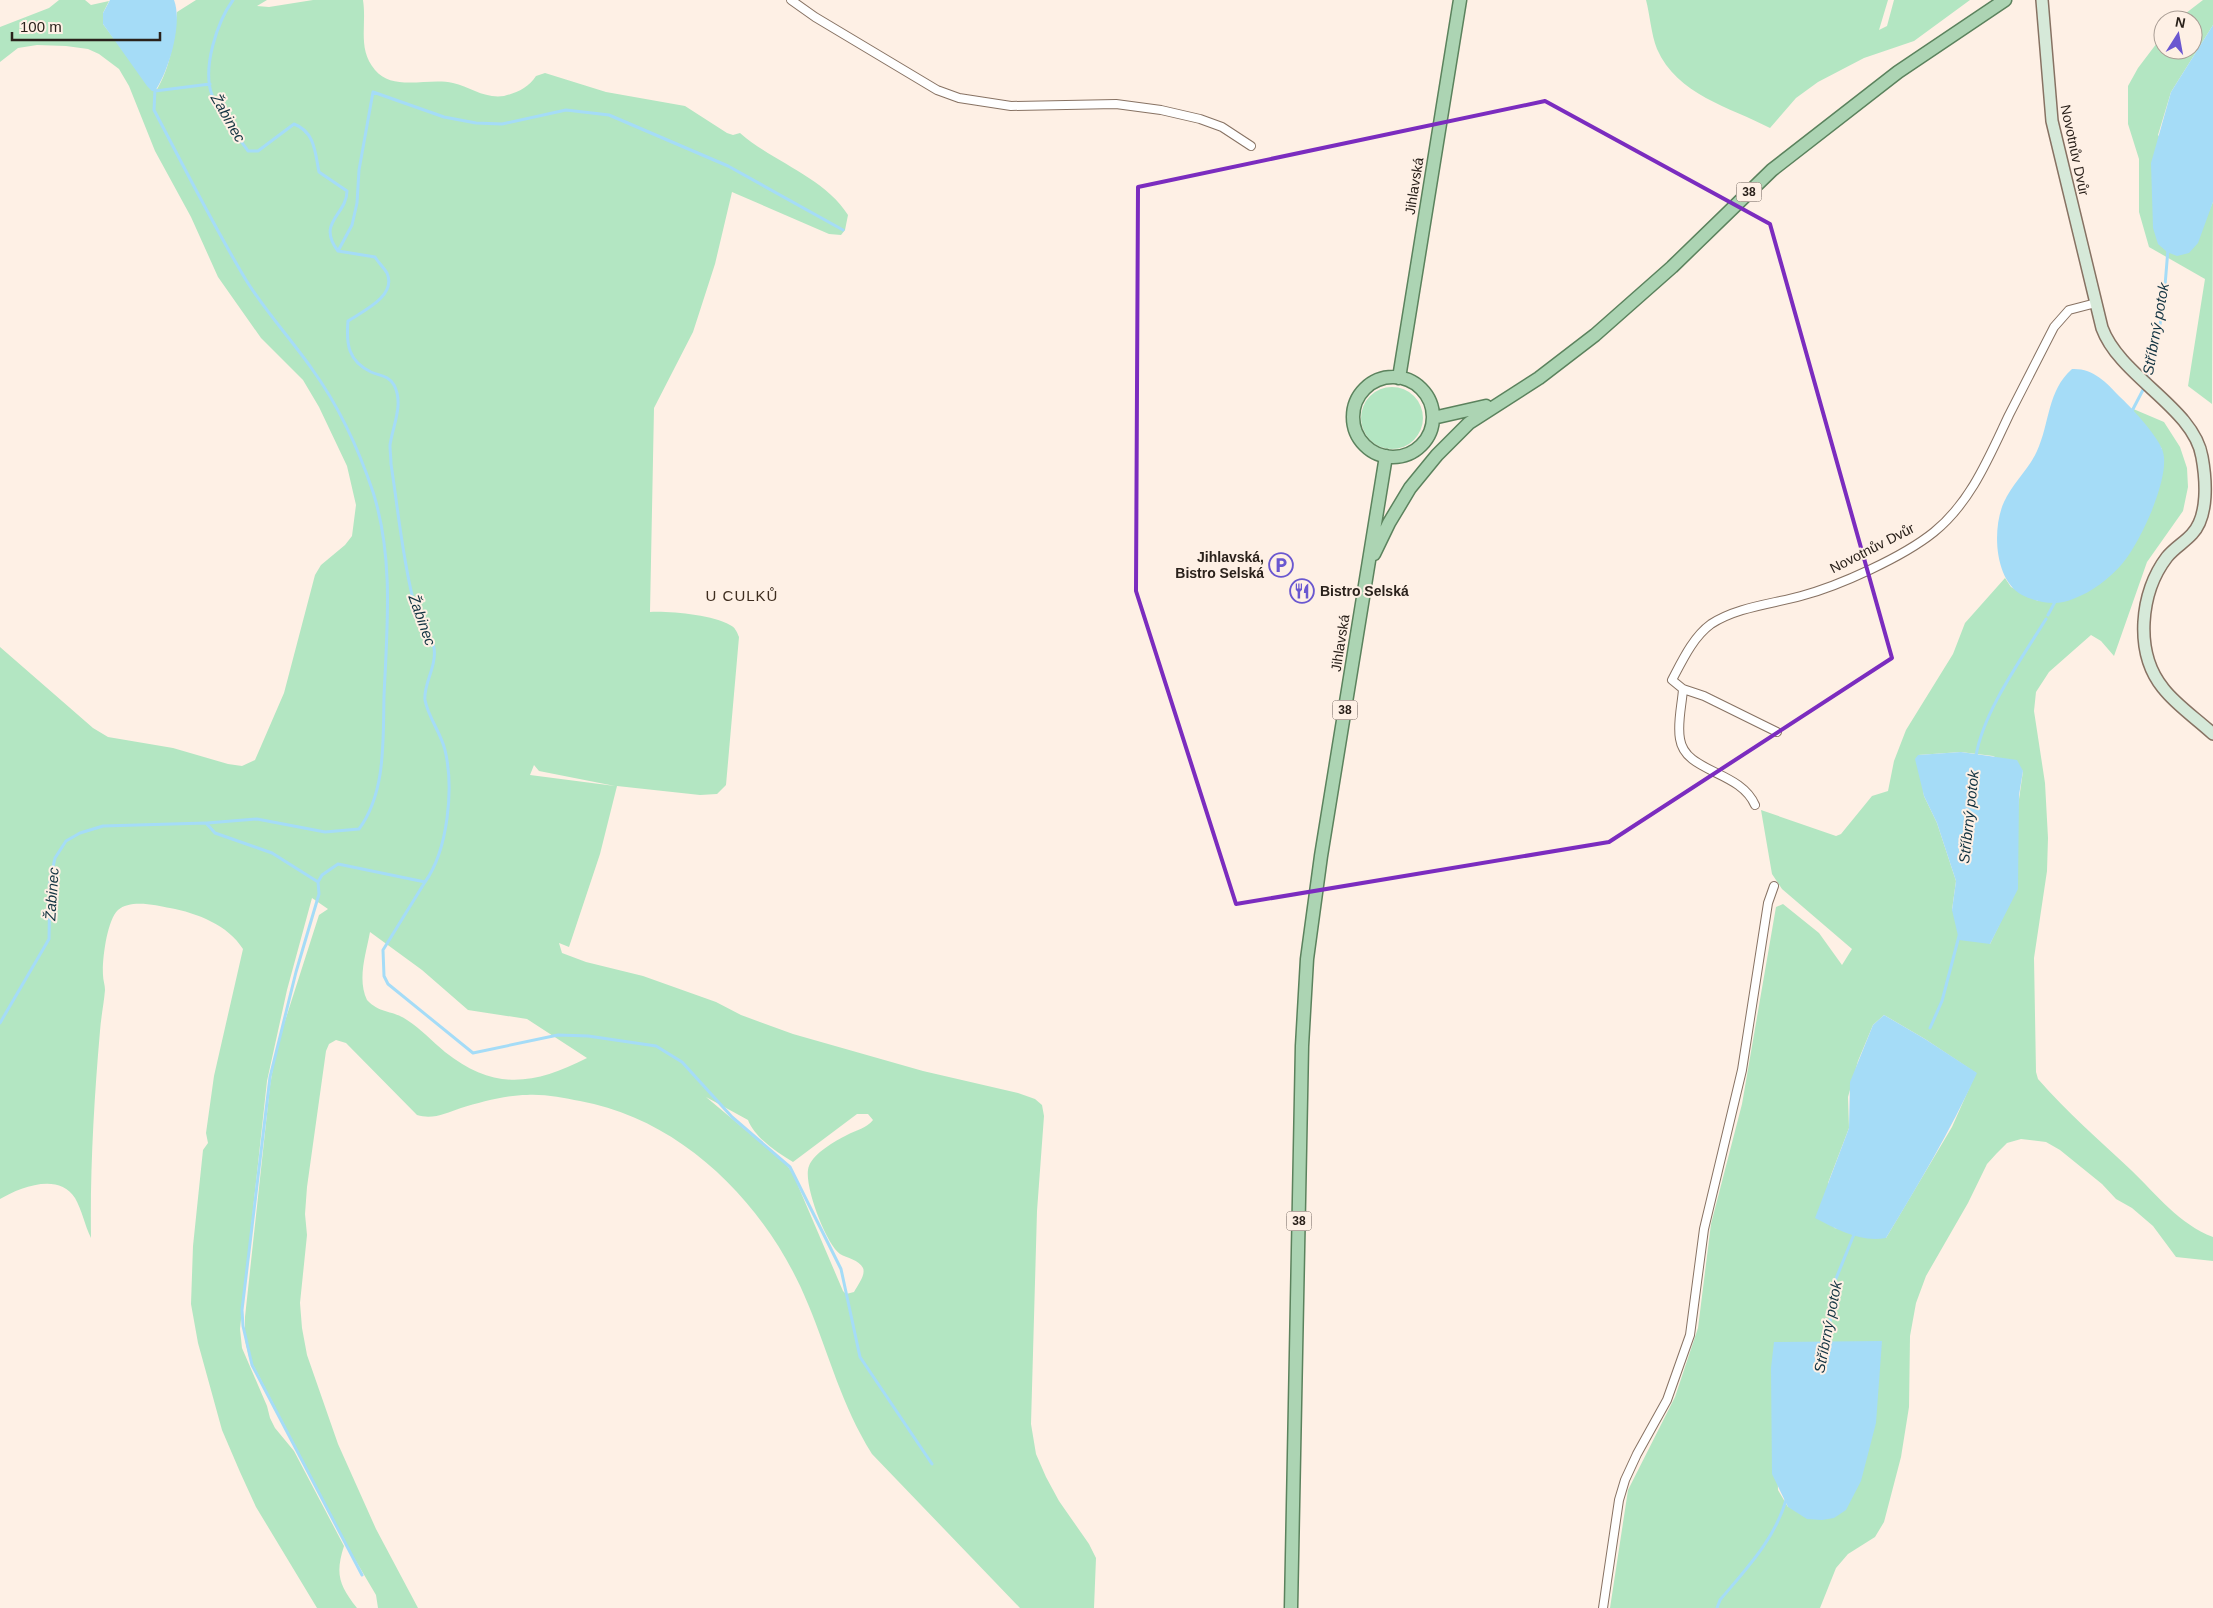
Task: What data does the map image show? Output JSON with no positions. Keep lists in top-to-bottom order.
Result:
{
  "streets": {
    "main road": ["Jihlavská", "38"],
    "street": ["Novotnův Dvůr"]
  },
  "crossings": [
    ["Jihlavská", "38"]
  ],
  "districts": ["U CULKŮ"],
  "water": ["Žabinec", "Stříbrný potok"],
  "places": {
    "parking": ["Jihlavská, Bistro Selská"],
    "restaurant": ["Bistro Selská"]
  },
  "scale_bar": "100 m",
  "north": "top"
}
